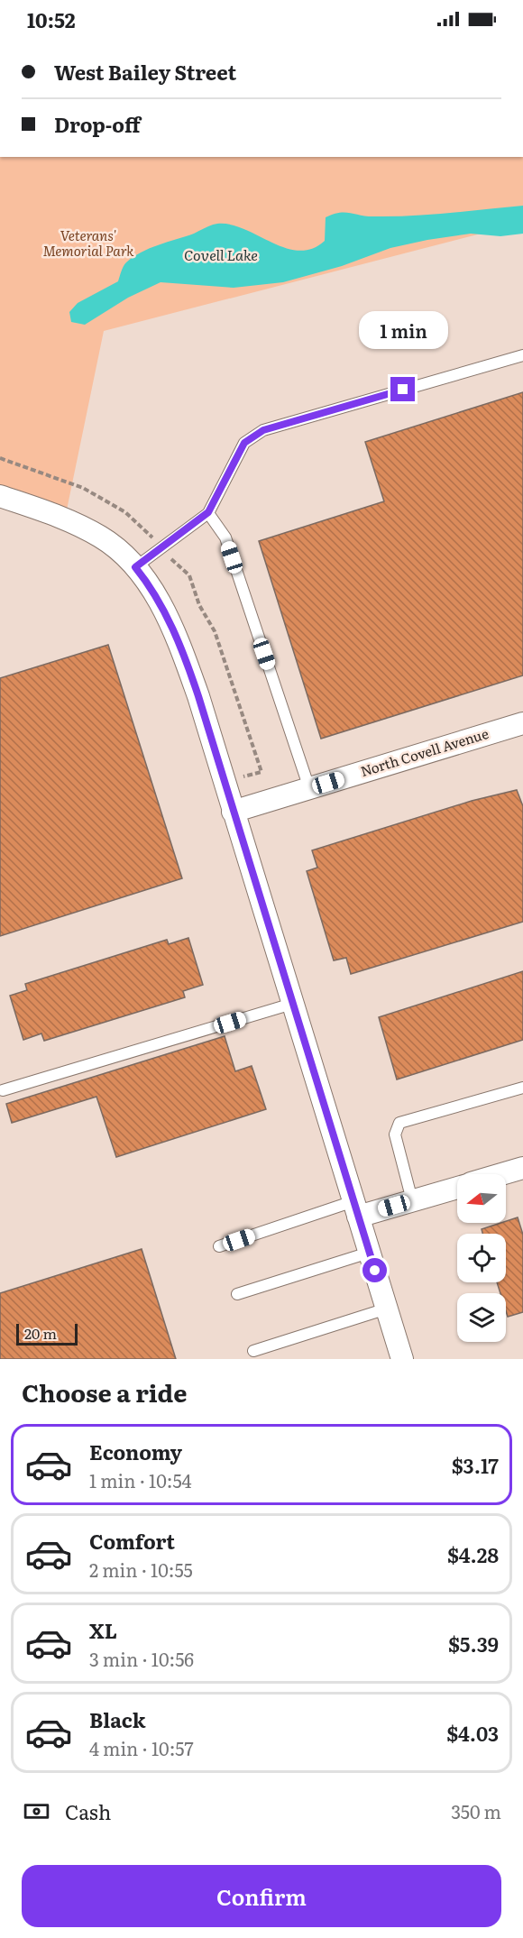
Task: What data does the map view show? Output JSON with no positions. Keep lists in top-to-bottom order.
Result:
{
  "streets": {
    "street": ["North Covell Avenue"]
  },
  "water": ["Covell Lake"],
  "parks": ["Veterans' Memorial Park"],
  "scale_bar": "20 m",
  "north": "left",
  "page": {
    "status": "10:52",
    "banner": ["West Bailey Street", "Drop-off"],
    "bubble": "1 min",
    "scale": "20 m",
    "heading": "Choose a ride",
    "list": [
      {
        "name": "Economy",
        "note": "1 min · 10:54",
        "value": "$3.17"
      },
      {
        "name": "Comfort",
        "note": "2 min · 10:55",
        "value": "$4.28"
      },
      {
        "name": "XL",
        "note": "3 min · 10:56",
        "value": "$5.39"
      },
      {
        "name": "Black",
        "note": "4 min · 10:57",
        "value": "$4.03"
      }
    ],
    "pay": ["Cash", "350 m"],
    "buttons": "Confirm"
  }
}
